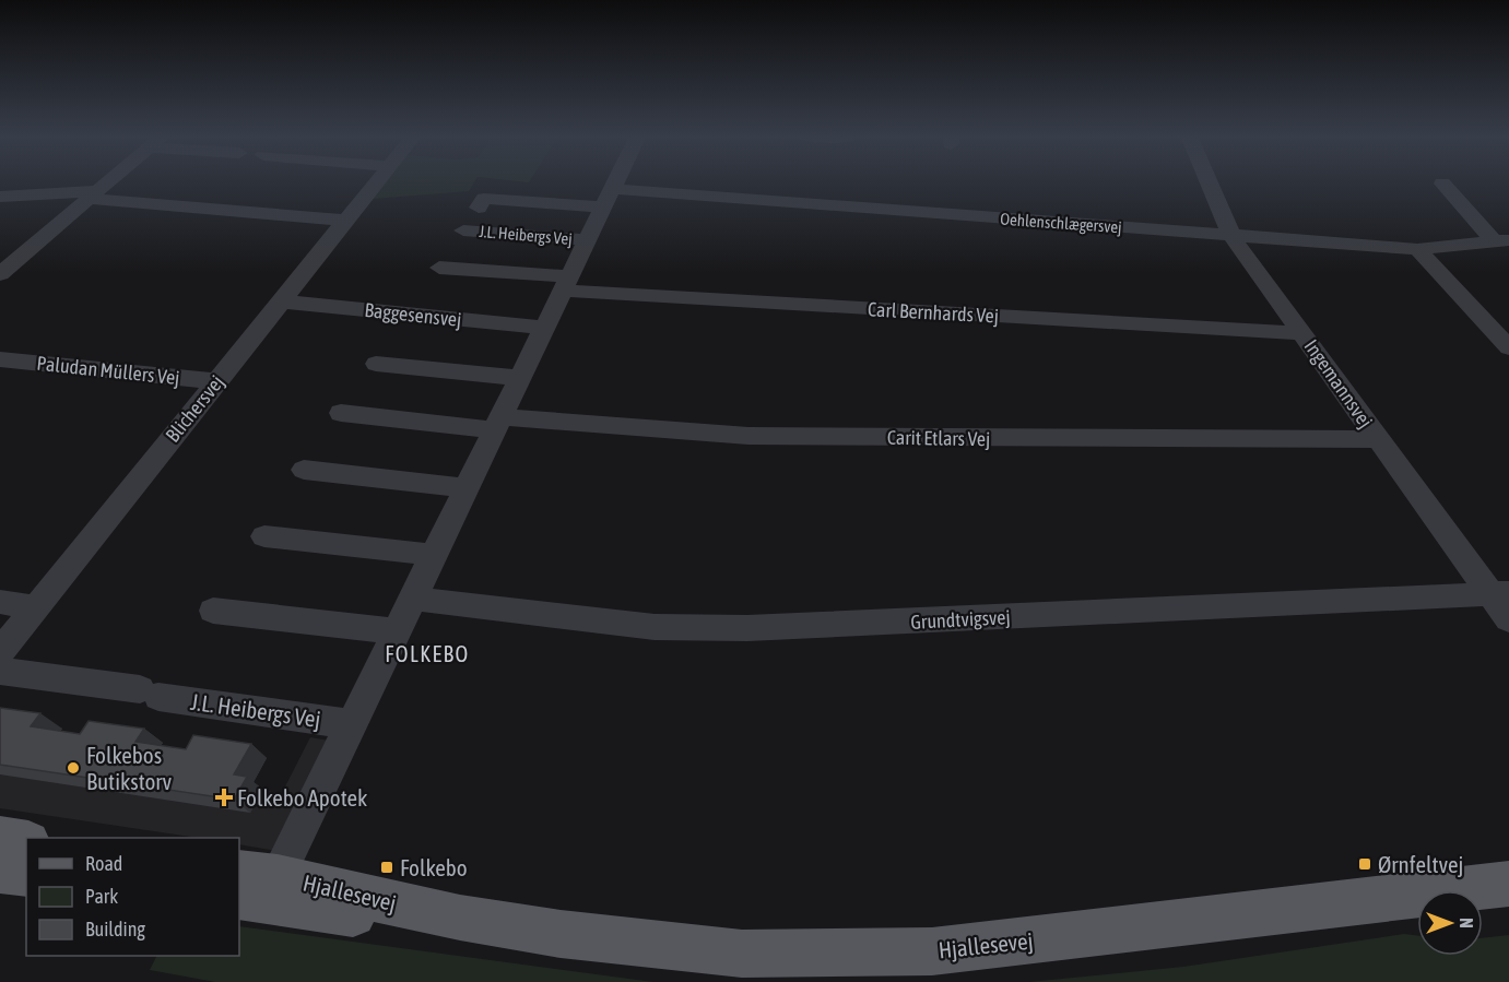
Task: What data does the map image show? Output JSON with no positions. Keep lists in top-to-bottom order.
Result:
{
  "streets": {
    "main road": ["Hjallesevej"],
    "street": [
      "Oehlenschlægersvej",
      "J.L. Heibergs Vej",
      "Carl Bernhards Vej",
      "Baggesensvej",
      "Paludan Müllers Vej",
      "Ingemannsvej",
      "Blichersvej",
      "Carit Etlars Vej",
      "Grundtvigsvej"
    ]
  },
  "crossings": [
    ["Oehlenschlægersvej", "J.L. Heibergs Vej"],
    ["Oehlenschlægersvej", "Ingemannsvej"],
    ["J.L. Heibergs Vej", "Carl Bernhards Vej"],
    ["J.L. Heibergs Vej", "Baggesensvej"],
    ["J.L. Heibergs Vej", "Carit Etlars Vej"],
    ["J.L. Heibergs Vej", "Grundtvigsvej"],
    ["J.L. Heibergs Vej", "Hjallesevej"],
    ["Carl Bernhards Vej", "Ingemannsvej"],
    ["Baggesensvej", "Blichersvej"],
    ["Paludan Müllers Vej", "Blichersvej"],
    ["Ingemannsvej", "Carit Etlars Vej"],
    ["Ingemannsvej", "Grundtvigsvej"]
  ],
  "districts": ["FOLKEBO"],
  "places": {
    "other": ["Folkebos Butikstorv"],
    "health": ["Folkebo Apotek"],
    "transit": ["Ørnfeltvej", "Folkebo"]
  },
  "legend": ["Road", "Park", "Building"],
  "north": "right"
}
